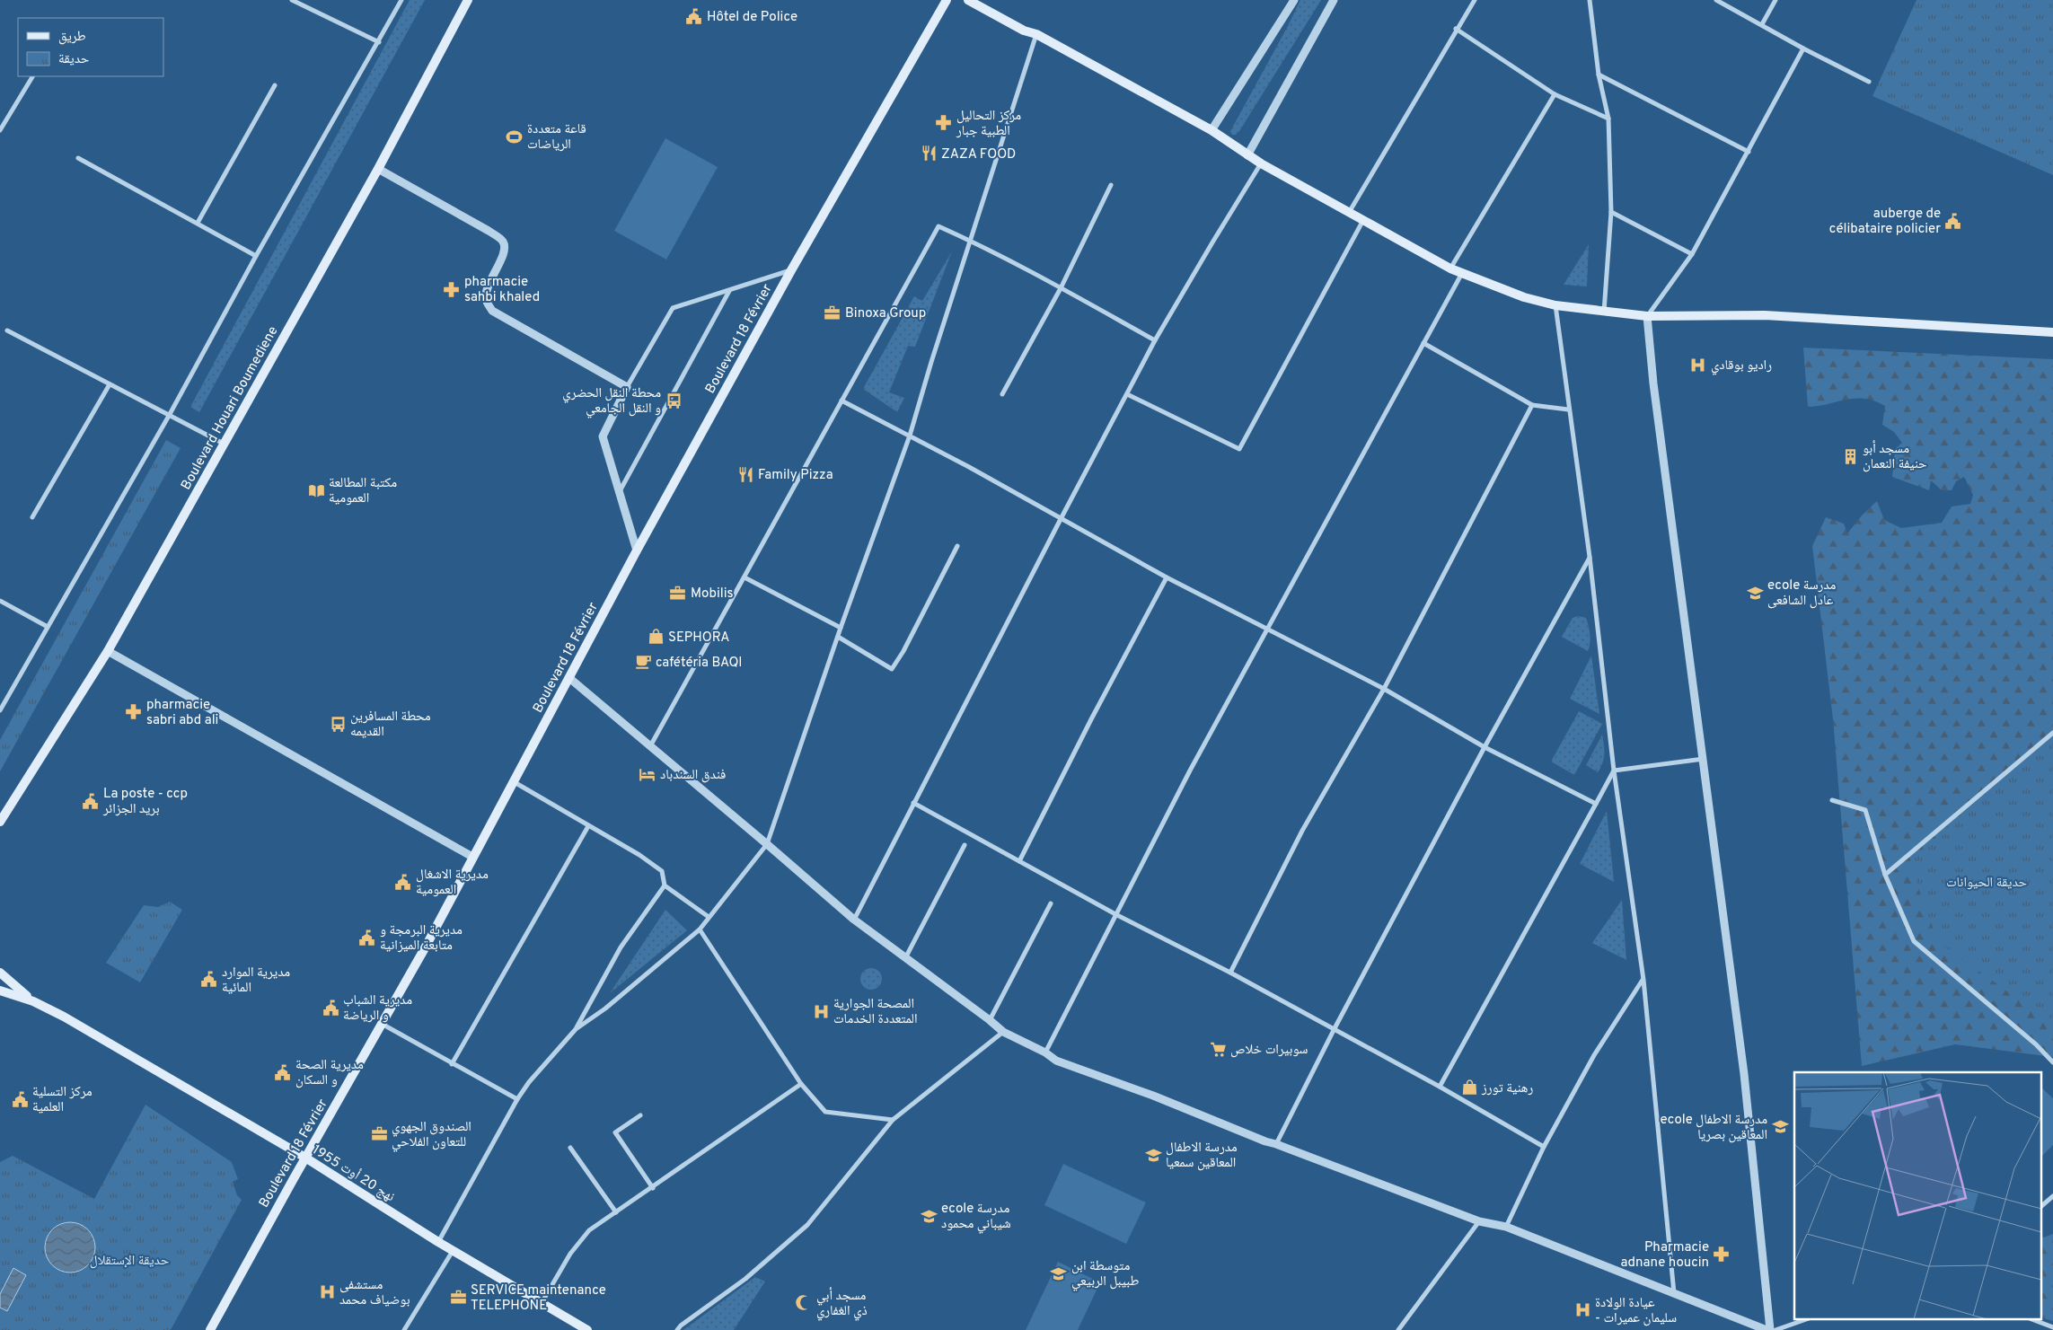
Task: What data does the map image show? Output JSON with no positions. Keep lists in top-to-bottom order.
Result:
{
  "streets": {
    "main road": ["Boulevard 18 Février", "Boulevard Houari Boumediene", "نهج 20 أوت 1955"]
  },
  "crossings": [
    ["Boulevard 18 Février", "نهج 20 أوت 1955"]
  ],
  "parks": ["حديقة الحيوانات", "حديقة الإستقلال"],
  "places": {
    "public building": [
      "Hôtel de Police",
      "auberge de célibataire policier",
      "La poste - ccp بريد الجزائر",
      "مديرية الاشغال العمومية",
      "مديرية البرمجة و متابعة الميزانية",
      "مديرية الموارد المائية",
      "مديرية الشباب و الرياضة",
      "مديرية الصحة و السكان",
      "مركز التسلية العلمية"
    ],
    "pharmacy": [
      "مركز التحاليل الطبية جبار",
      "pharmacie sahbi khaled",
      "pharmacie sabri abd ali",
      "Pharmacie adnane houcin"
    ],
    "sports": ["قاعة متعددة الرياضات"],
    "restaurant": ["ZAZA FOOD", "Family Pizza"],
    "office": [
      "Binoxa Group",
      "Mobilis",
      "الصندوق الجهوي للتعاون الفلاحي",
      "SERVICE maintenance TELEPHONE"
    ],
    "hospital": [
      "راديو بوقادي",
      "المصحة الجوارية المتعددة الخدمات",
      "مستشفى بوضياف محمد",
      "عيادة الولادة - سليمان عميرات"
    ],
    "bus stop": ["محطة النقل الحضري و النقل الجامعي", "محطة المسافرين القديمه"],
    "building": ["مسجد أبو حنيفة النعمان"],
    "library": ["مكتبة المطالعة العمومية"],
    "school or university": [
      "ecole مدرسة عادل الشافعى",
      "ecole مدرسة الاطفال المعاقين بصريا",
      "مدرسة الاطفال المعاقين سمعيا",
      "ecole مدرسة شيباني محمود",
      "متوسطة ابن طبيبل الربيعي"
    ],
    "shop": ["SEPHORA", "رهنية تورز"],
    "cafe": ["cafétéria BAQI"],
    "hotel": ["فندق السندباد"],
    "supermarket": ["سوبيرات خلاص"],
    "mosque": ["مسجد أبي ذي الغفاري"]
  },
  "legend": ["طريق", "حديقة"]
}
